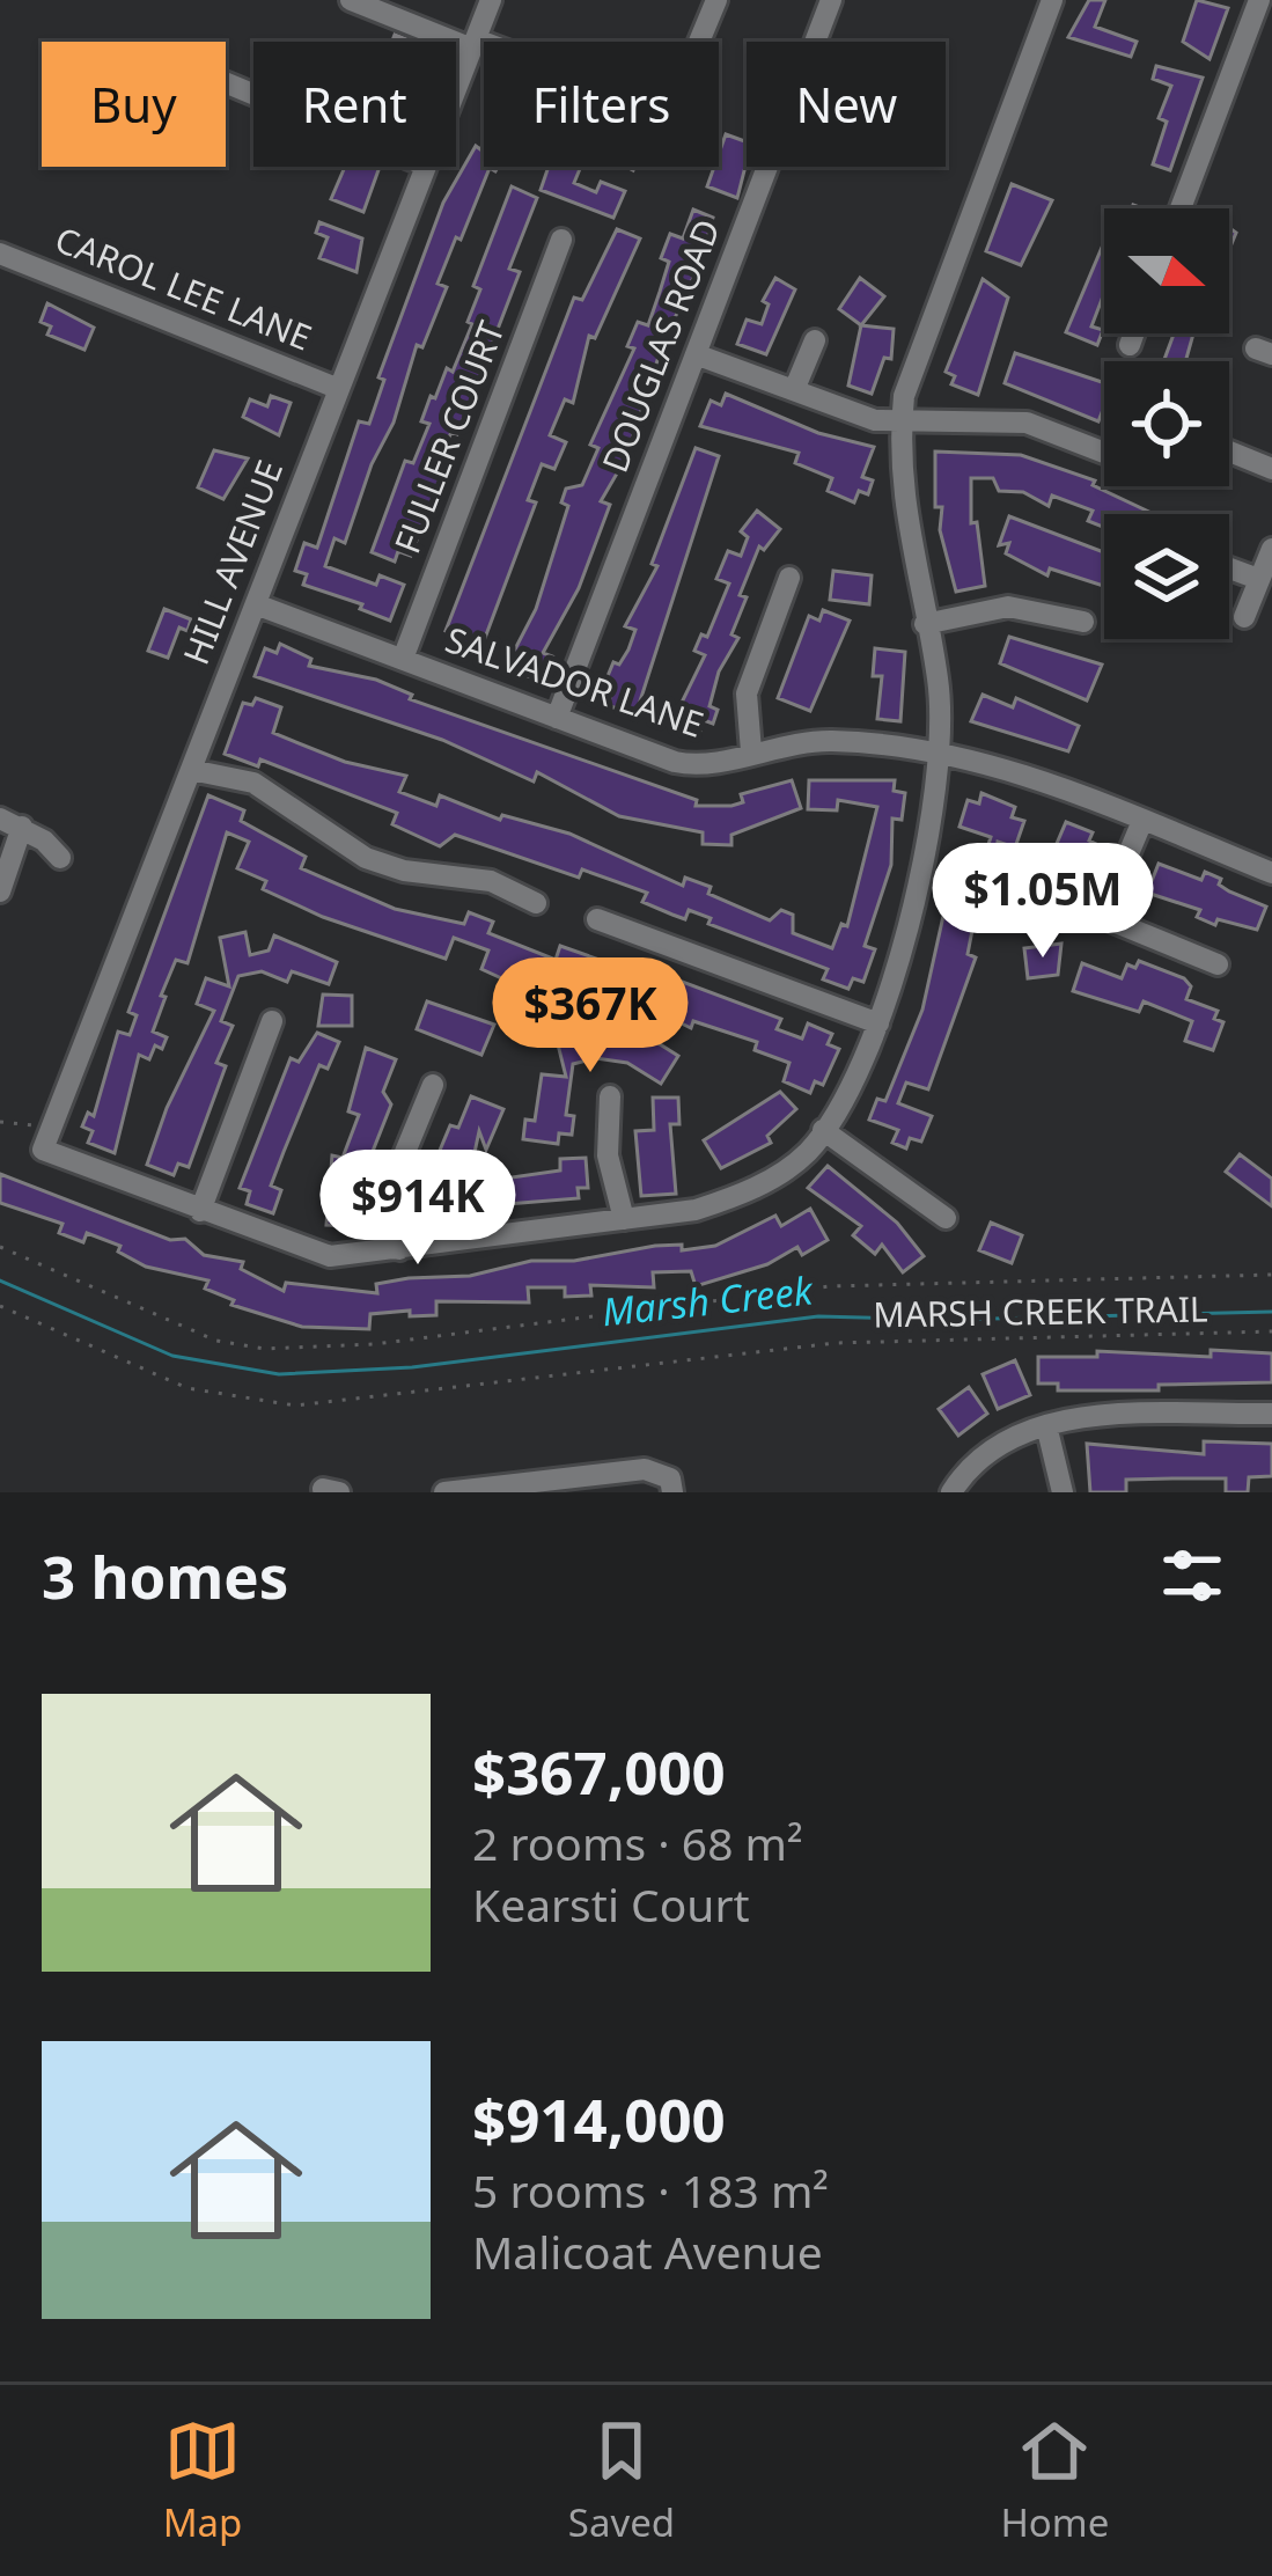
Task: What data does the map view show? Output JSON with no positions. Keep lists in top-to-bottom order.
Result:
{
  "streets": {
    "street": [
      "CAROL LEE LANE",
      "DOUGLAS ROAD",
      "FULLER COURT",
      "HILL AVENUE",
      "SALVADOR LANE"
    ],
    "path": ["MARSH CREEK TRAIL"]
  },
  "crossings": [
    ["CAROL LEE LANE", "HILL AVENUE"],
    ["DOUGLAS ROAD", "SALVADOR LANE"],
    ["FULLER COURT", "SALVADOR LANE"],
    ["HILL AVENUE", "SALVADOR LANE"]
  ],
  "water": ["Marsh Creek"],
  "north": "right",
  "page": {
    "chip": [
      "Buy",
      "Rent",
      "Filters",
      "New"
    ],
    "price": ["$1.05M", "$367K", "$914K"],
    "heading": "3 homes",
    "list": [
      {
        "name": "$367,000",
        "note": "2 rooms · 68 m² · Kearsti Court"
      },
      {
        "name": "$914,000",
        "note": "5 rooms · 183 m² · Malicoat Avenue"
      }
    ],
    "tabs": ["Map", "Saved", "Home"]
  }
}
